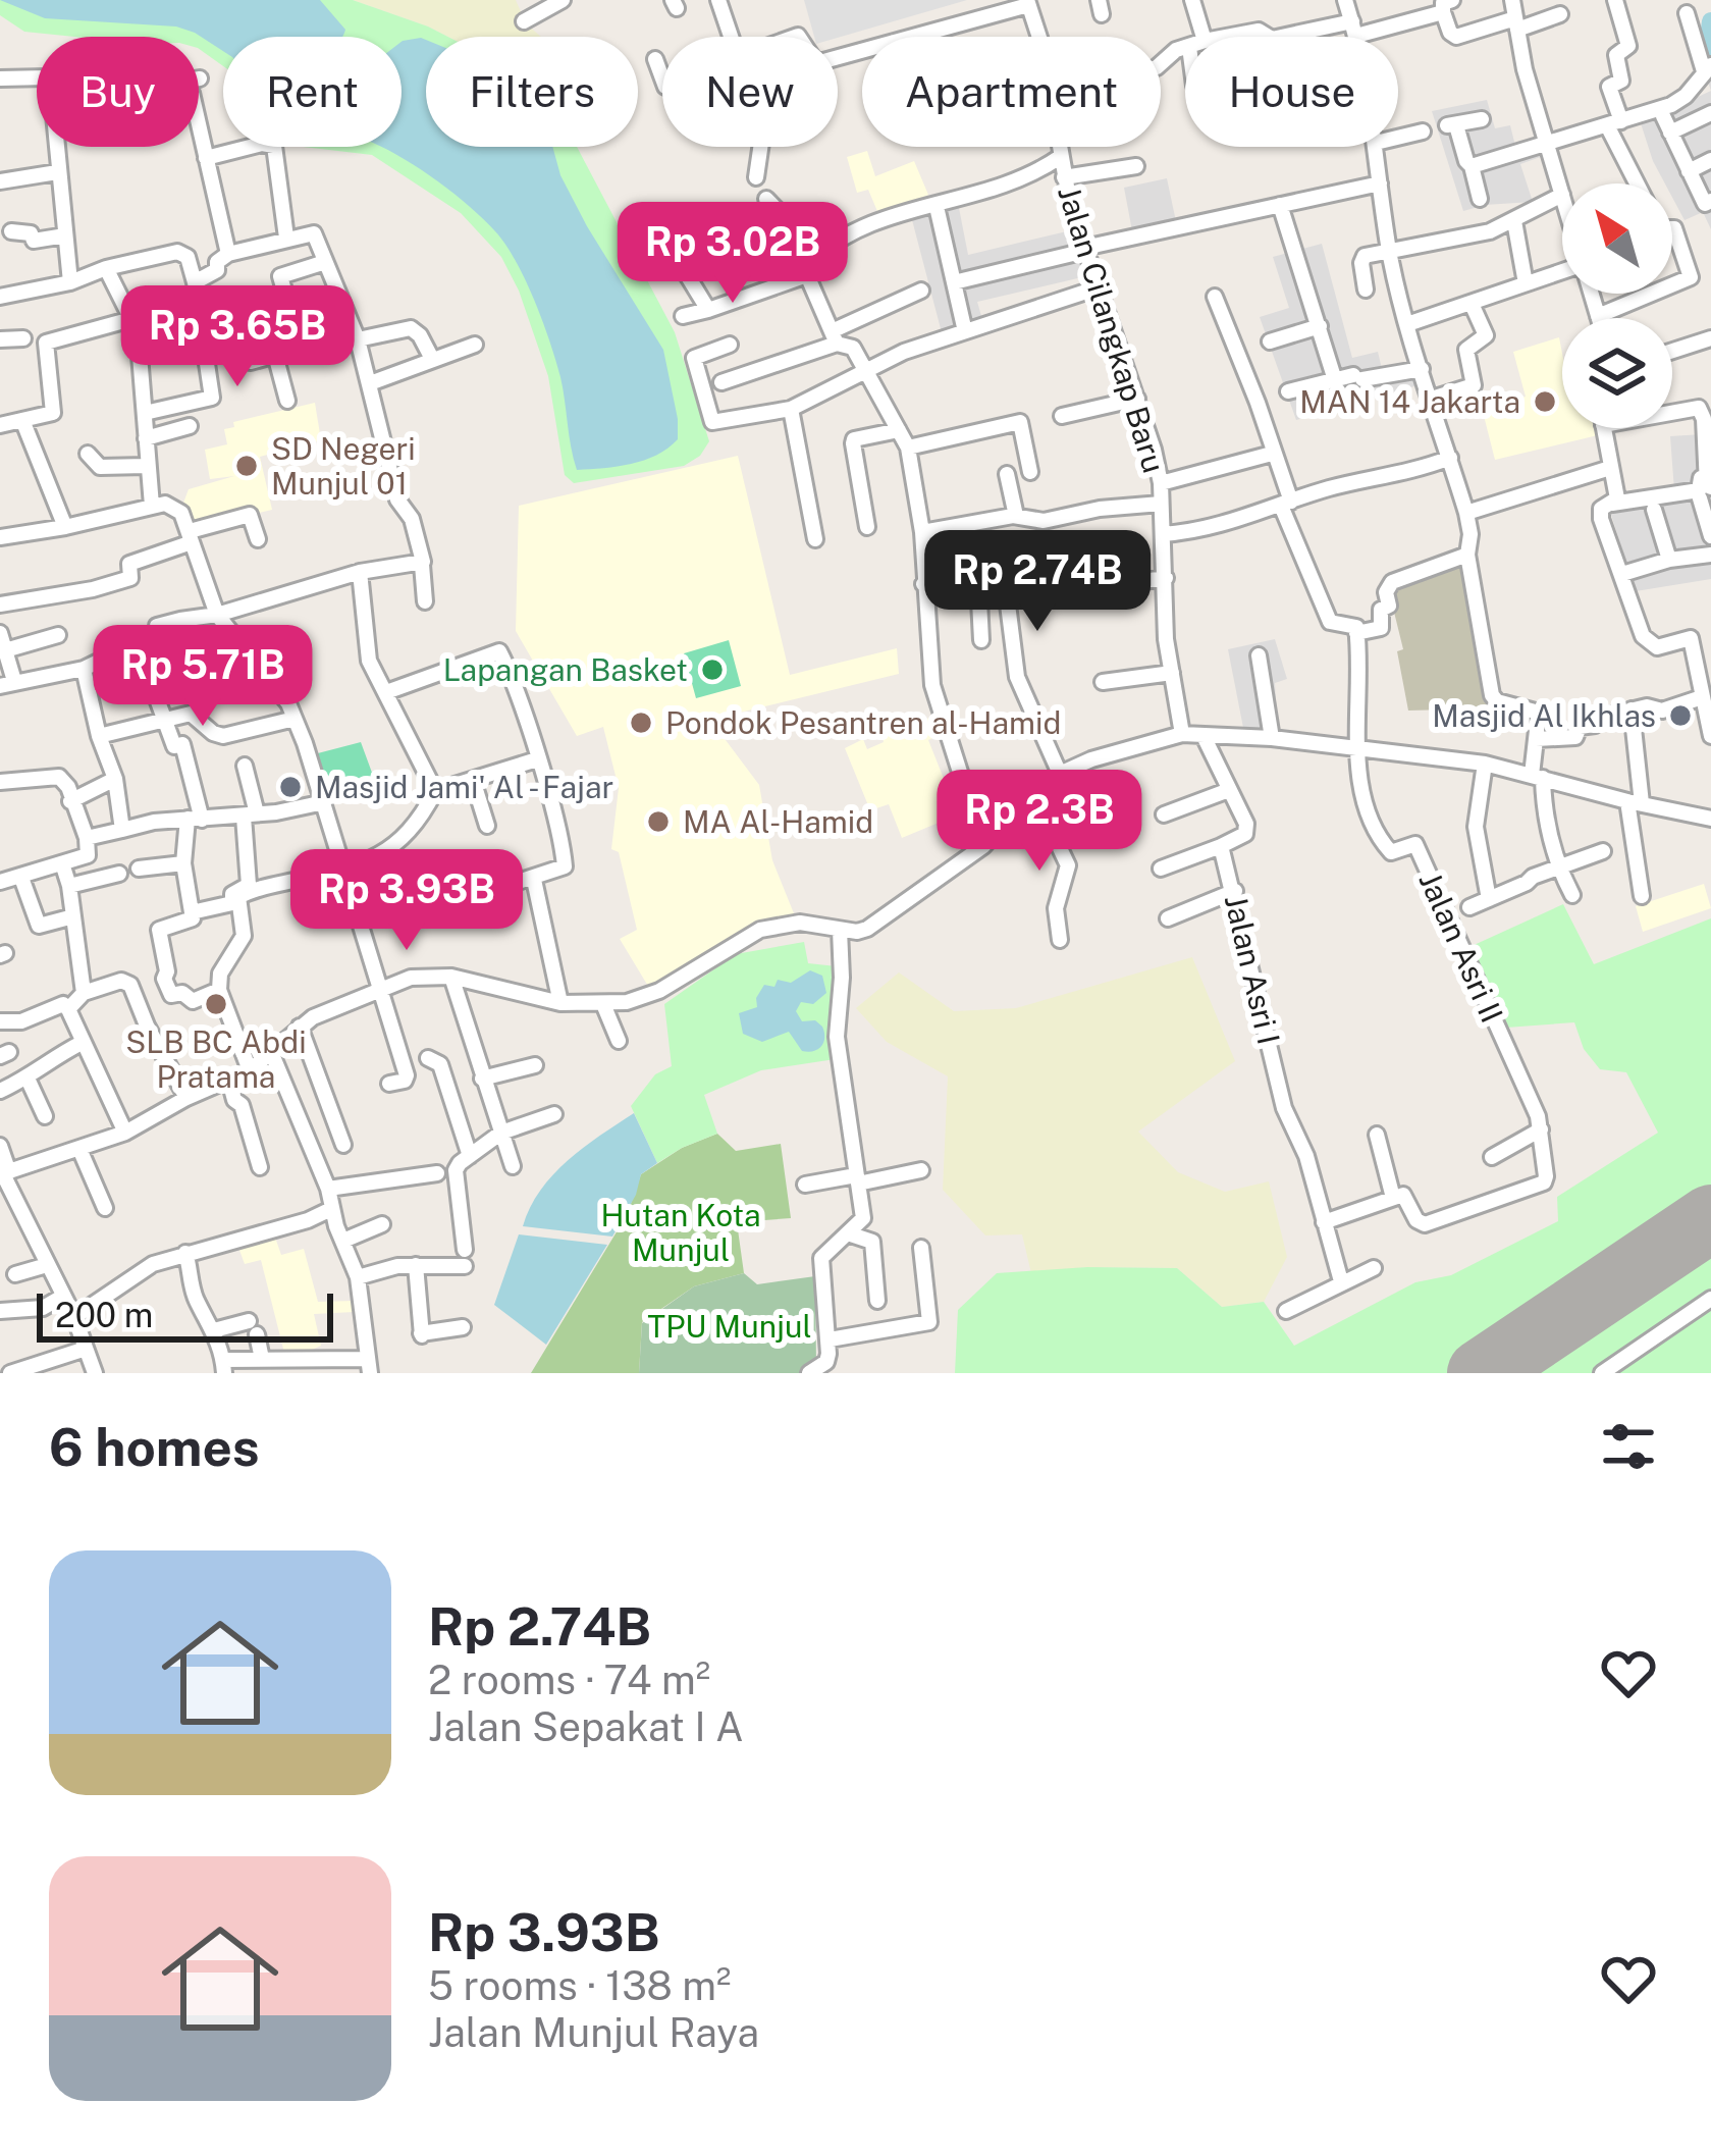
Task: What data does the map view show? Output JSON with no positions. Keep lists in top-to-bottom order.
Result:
{
  "streets": {
    "street": ["Jalan Cilangkap Baru", "Jalan Asri II", "Jalan Asri I"]
  },
  "parks": ["Hutan Kota Munjul", "TPU Munjul"],
  "places": [
    "MAN 14 Jakarta",
    "SD Negeri Munjul 01",
    "Lapangan Basket",
    "Masjid Al Ikhlas",
    "Pondok Pesantren al-Hamid",
    "Masjid Jami' Al - Fajar",
    "MA Al-Hamid",
    "SLB BC Abdi Pratama"
  ],
  "scale_bar": "200 m",
  "north": "top left",
  "page": {
    "chip": [
      "Buy",
      "Rent",
      "Filters",
      "New",
      "Apartment",
      "House"
    ],
    "price": [
      "Rp 3.02B",
      "Rp 3.65B",
      "Rp 2.74B",
      "Rp 5.71B",
      "Rp 2.3B",
      "Rp 3.93B"
    ],
    "scale": "200 m",
    "heading": "6 homes",
    "list": [
      {
        "name": "Rp 2.74B",
        "note": "2 rooms · 74 m² · Jalan Sepakat I A"
      },
      {
        "name": "Rp 3.93B",
        "note": "5 rooms · 138 m² · Jalan Munjul Raya"
      }
    ]
  }
}
